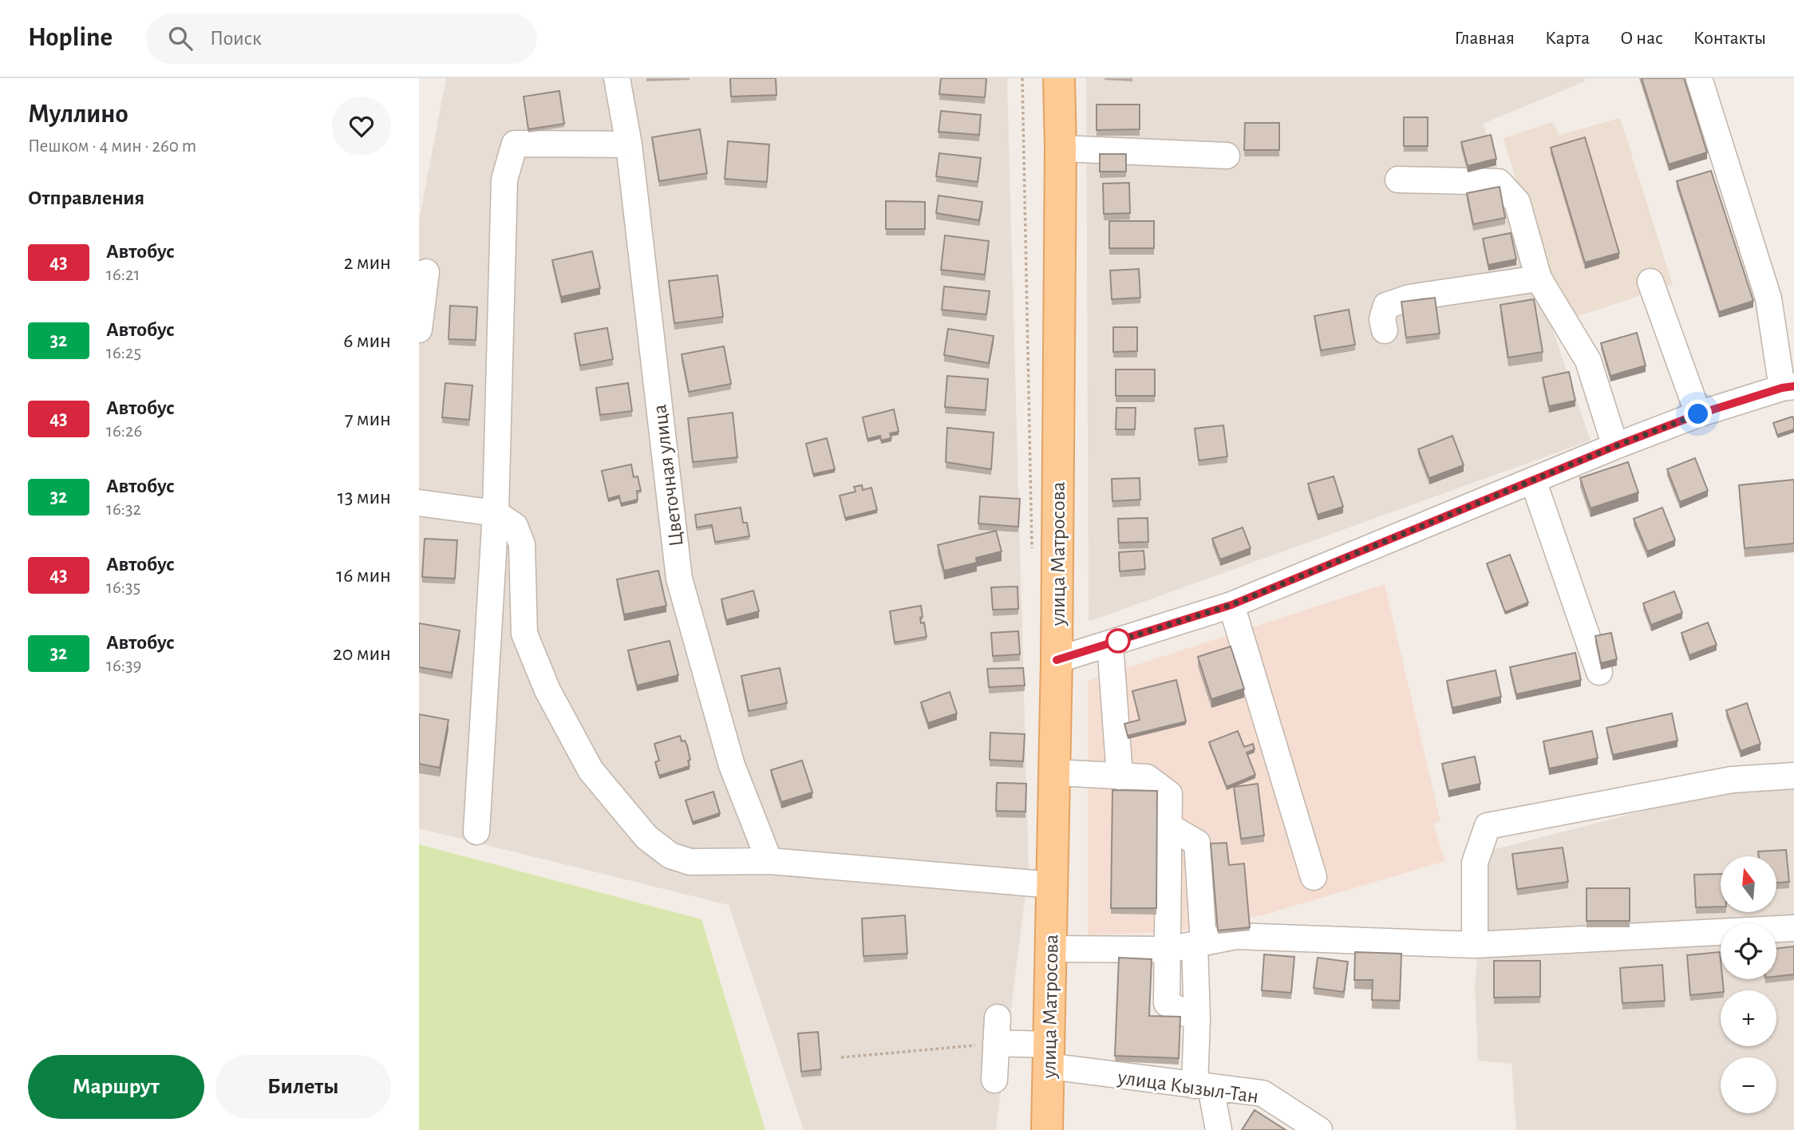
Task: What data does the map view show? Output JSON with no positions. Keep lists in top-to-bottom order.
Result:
{
  "streets": {
    "main road": ["улица Матросова"],
    "street": ["Цветочная улица", "улица Кызыл-Тан"]
  },
  "crossings": [
    ["улица Матросова", "улица Кызыл-Тан"]
  ],
  "lines": ["bus line 43"],
  "north": "top",
  "page": {
    "header": "Hopline",
    "search": "Поиск",
    "nav": [
      "Главная",
      "Карта",
      "О нас",
      "Контакты"
    ],
    "heading": [
      ["Муллино", "Пешком · 4 мин · 260 m"],
      "Отправления"
    ],
    "list": [
      {
        "mark": "43",
        "name": "Автобус",
        "note": "16:21",
        "value": "2 мин"
      },
      {
        "mark": "32",
        "name": "Автобус",
        "note": "16:25",
        "value": "6 мин"
      },
      {
        "mark": "43",
        "name": "Автобус",
        "note": "16:26",
        "value": "7 мин"
      },
      {
        "mark": "32",
        "name": "Автобус",
        "note": "16:32",
        "value": "13 мин"
      },
      {
        "mark": "43",
        "name": "Автобус",
        "note": "16:35",
        "value": "16 мин"
      },
      {
        "mark": "32",
        "name": "Автобус",
        "note": "16:39",
        "value": "20 мин"
      }
    ],
    "map_buttons": ["+", "−"],
    "buttons": ["Маршрут", "Билеты"]
  }
}
